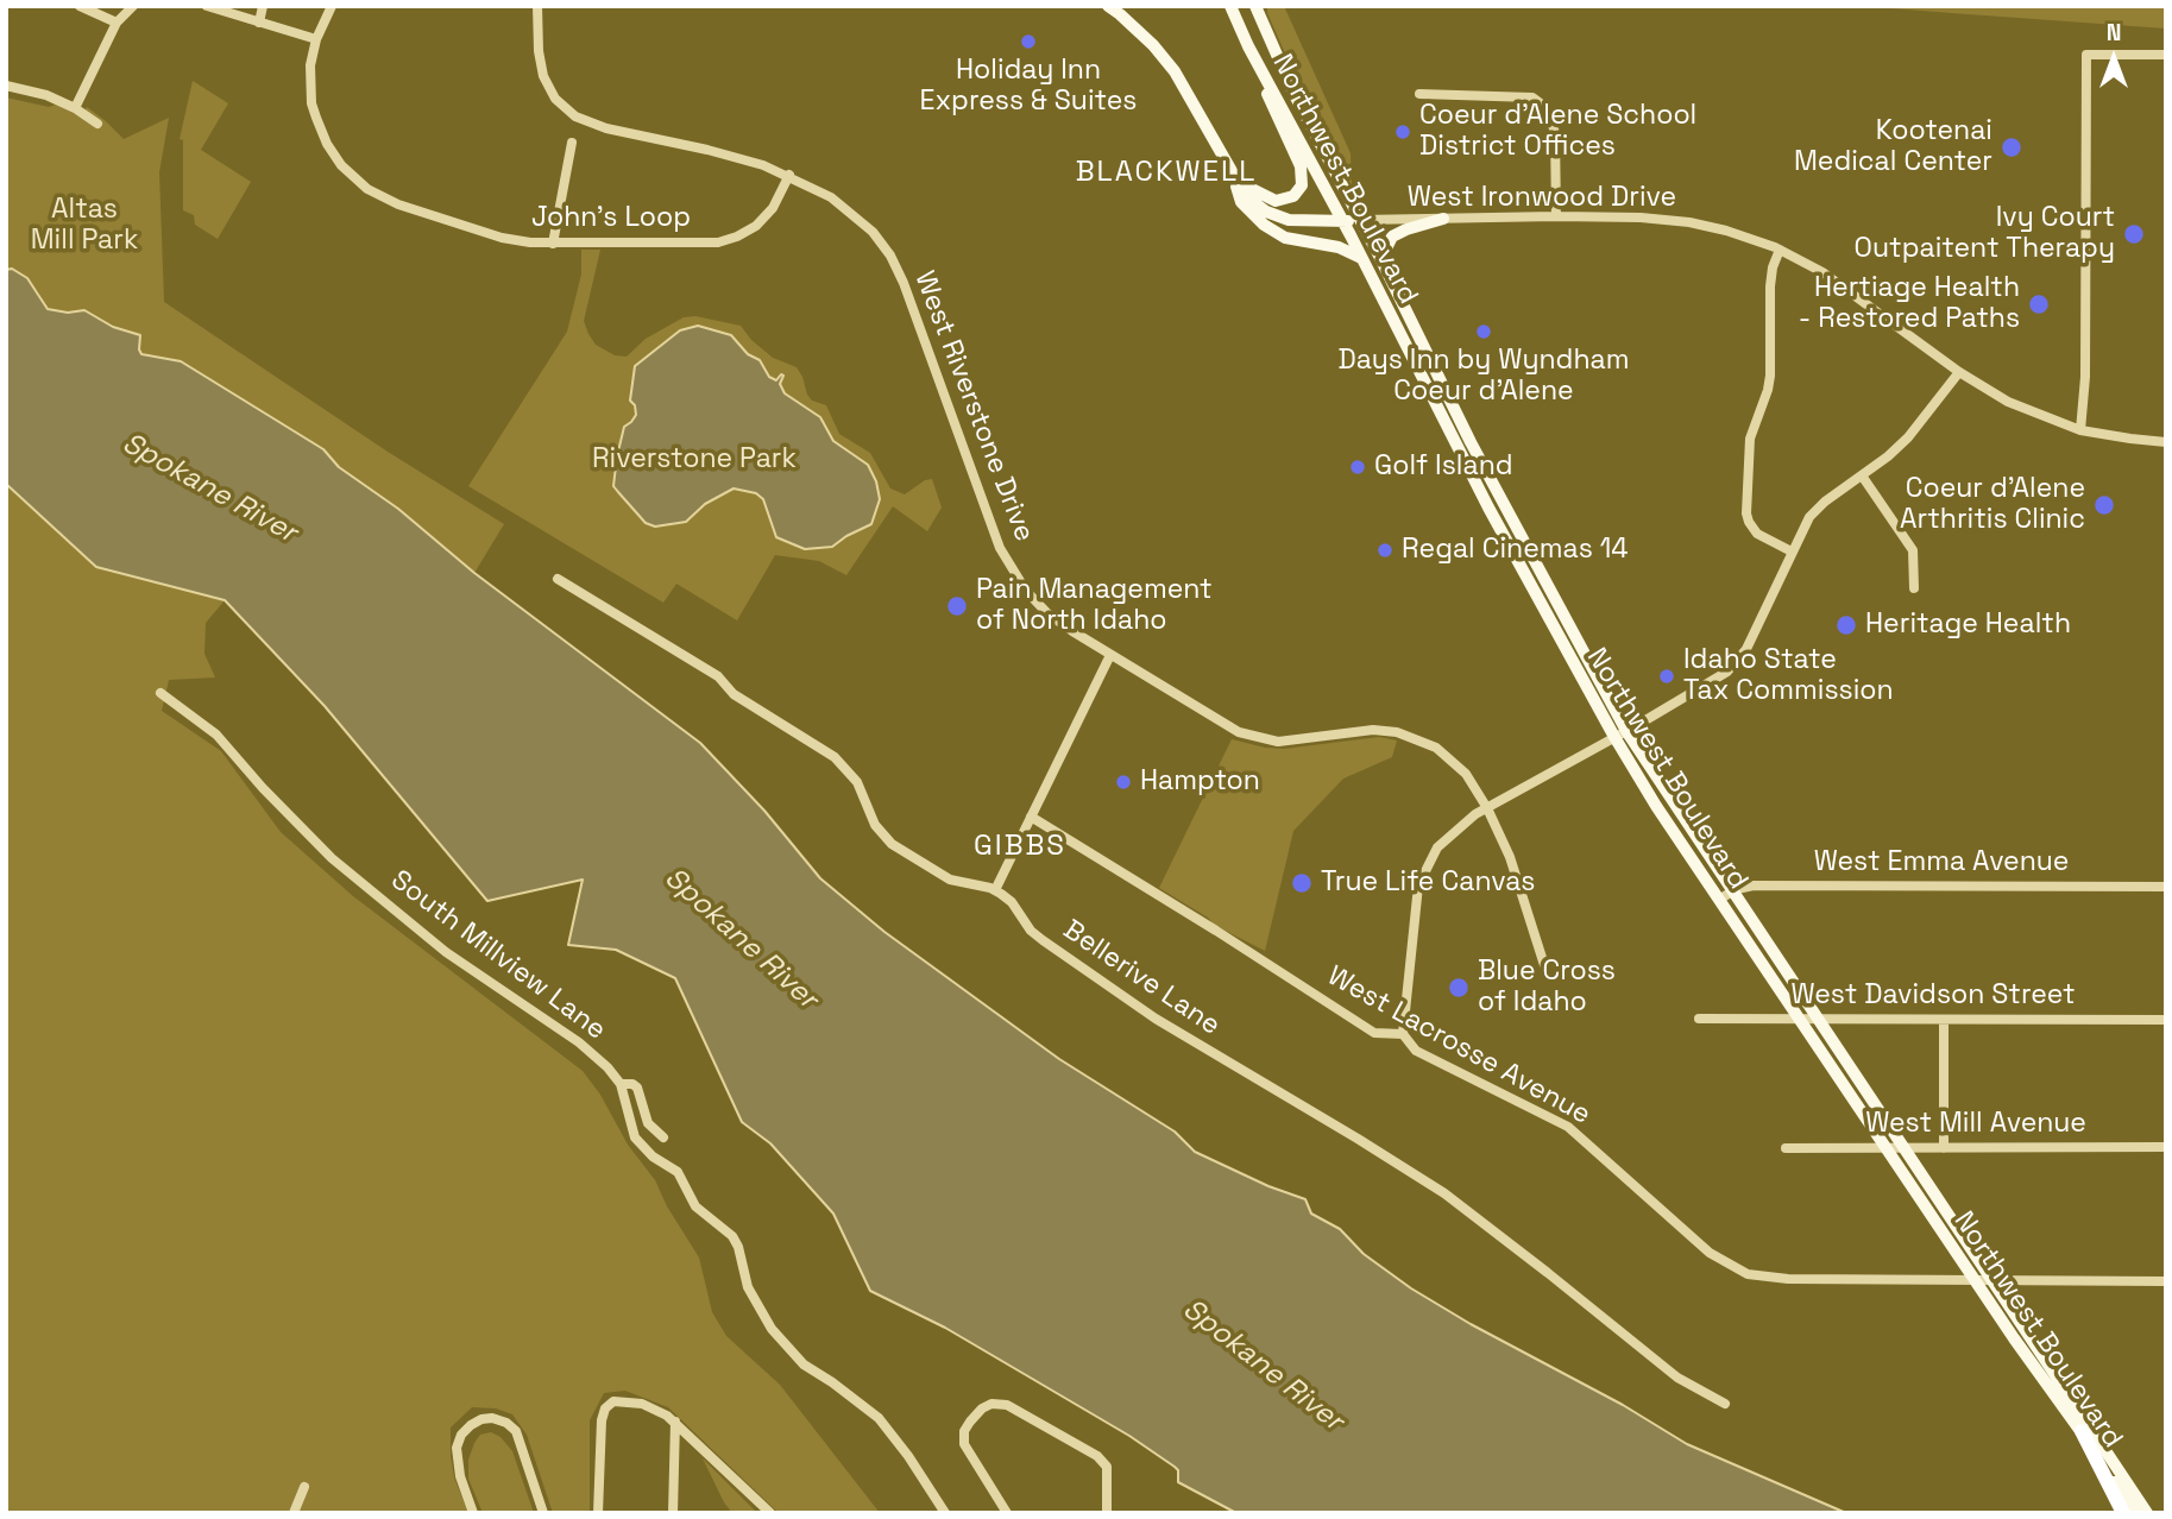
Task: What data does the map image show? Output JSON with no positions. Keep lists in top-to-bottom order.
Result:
{
  "streets": {
    "main road": ["Northwest Boulevard"],
    "street": [
      "West Ironwood Drive",
      "John's Loop",
      "West Riverstone Drive",
      "West Emma Avenue",
      "South Millview Lane",
      "Bellerive Lane",
      "West Davidson Street",
      "West Lacrosse Avenue",
      "West Mill Avenue"
    ]
  },
  "crossings": [
    ["Northwest Boulevard", "West Ironwood Drive"],
    ["Northwest Boulevard", "West Emma Avenue"],
    ["Northwest Boulevard", "West Davidson Street"],
    ["Northwest Boulevard", "West Lacrosse Avenue"],
    ["Northwest Boulevard", "West Mill Avenue"],
    ["John's Loop", "West Riverstone Drive"]
  ],
  "districts": ["BLACKWELL", "GIBBS"],
  "water": ["Spokane River"],
  "parks": ["Altas Mill Park", "Riverstone Park"],
  "places": [
    "Holiday Inn Express & Suites",
    "Coeur d'Alene School District Offices",
    "Kootenai Medical Center",
    "Ivy Court Outpaitent Therapy",
    "Hertiage Health - Restored Paths",
    "Days Inn by Wyndham Coeur d'Alene",
    "Golf Island",
    "Coeur d'Alene Arthritis Clinic",
    "Regal Cinemas 14",
    "Pain Management of North Idaho",
    "Heritage Health",
    "Idaho State Tax Commission",
    "Hampton",
    "True Life Canvas",
    "Blue Cross of Idaho"
  ],
  "north": "top"
}
